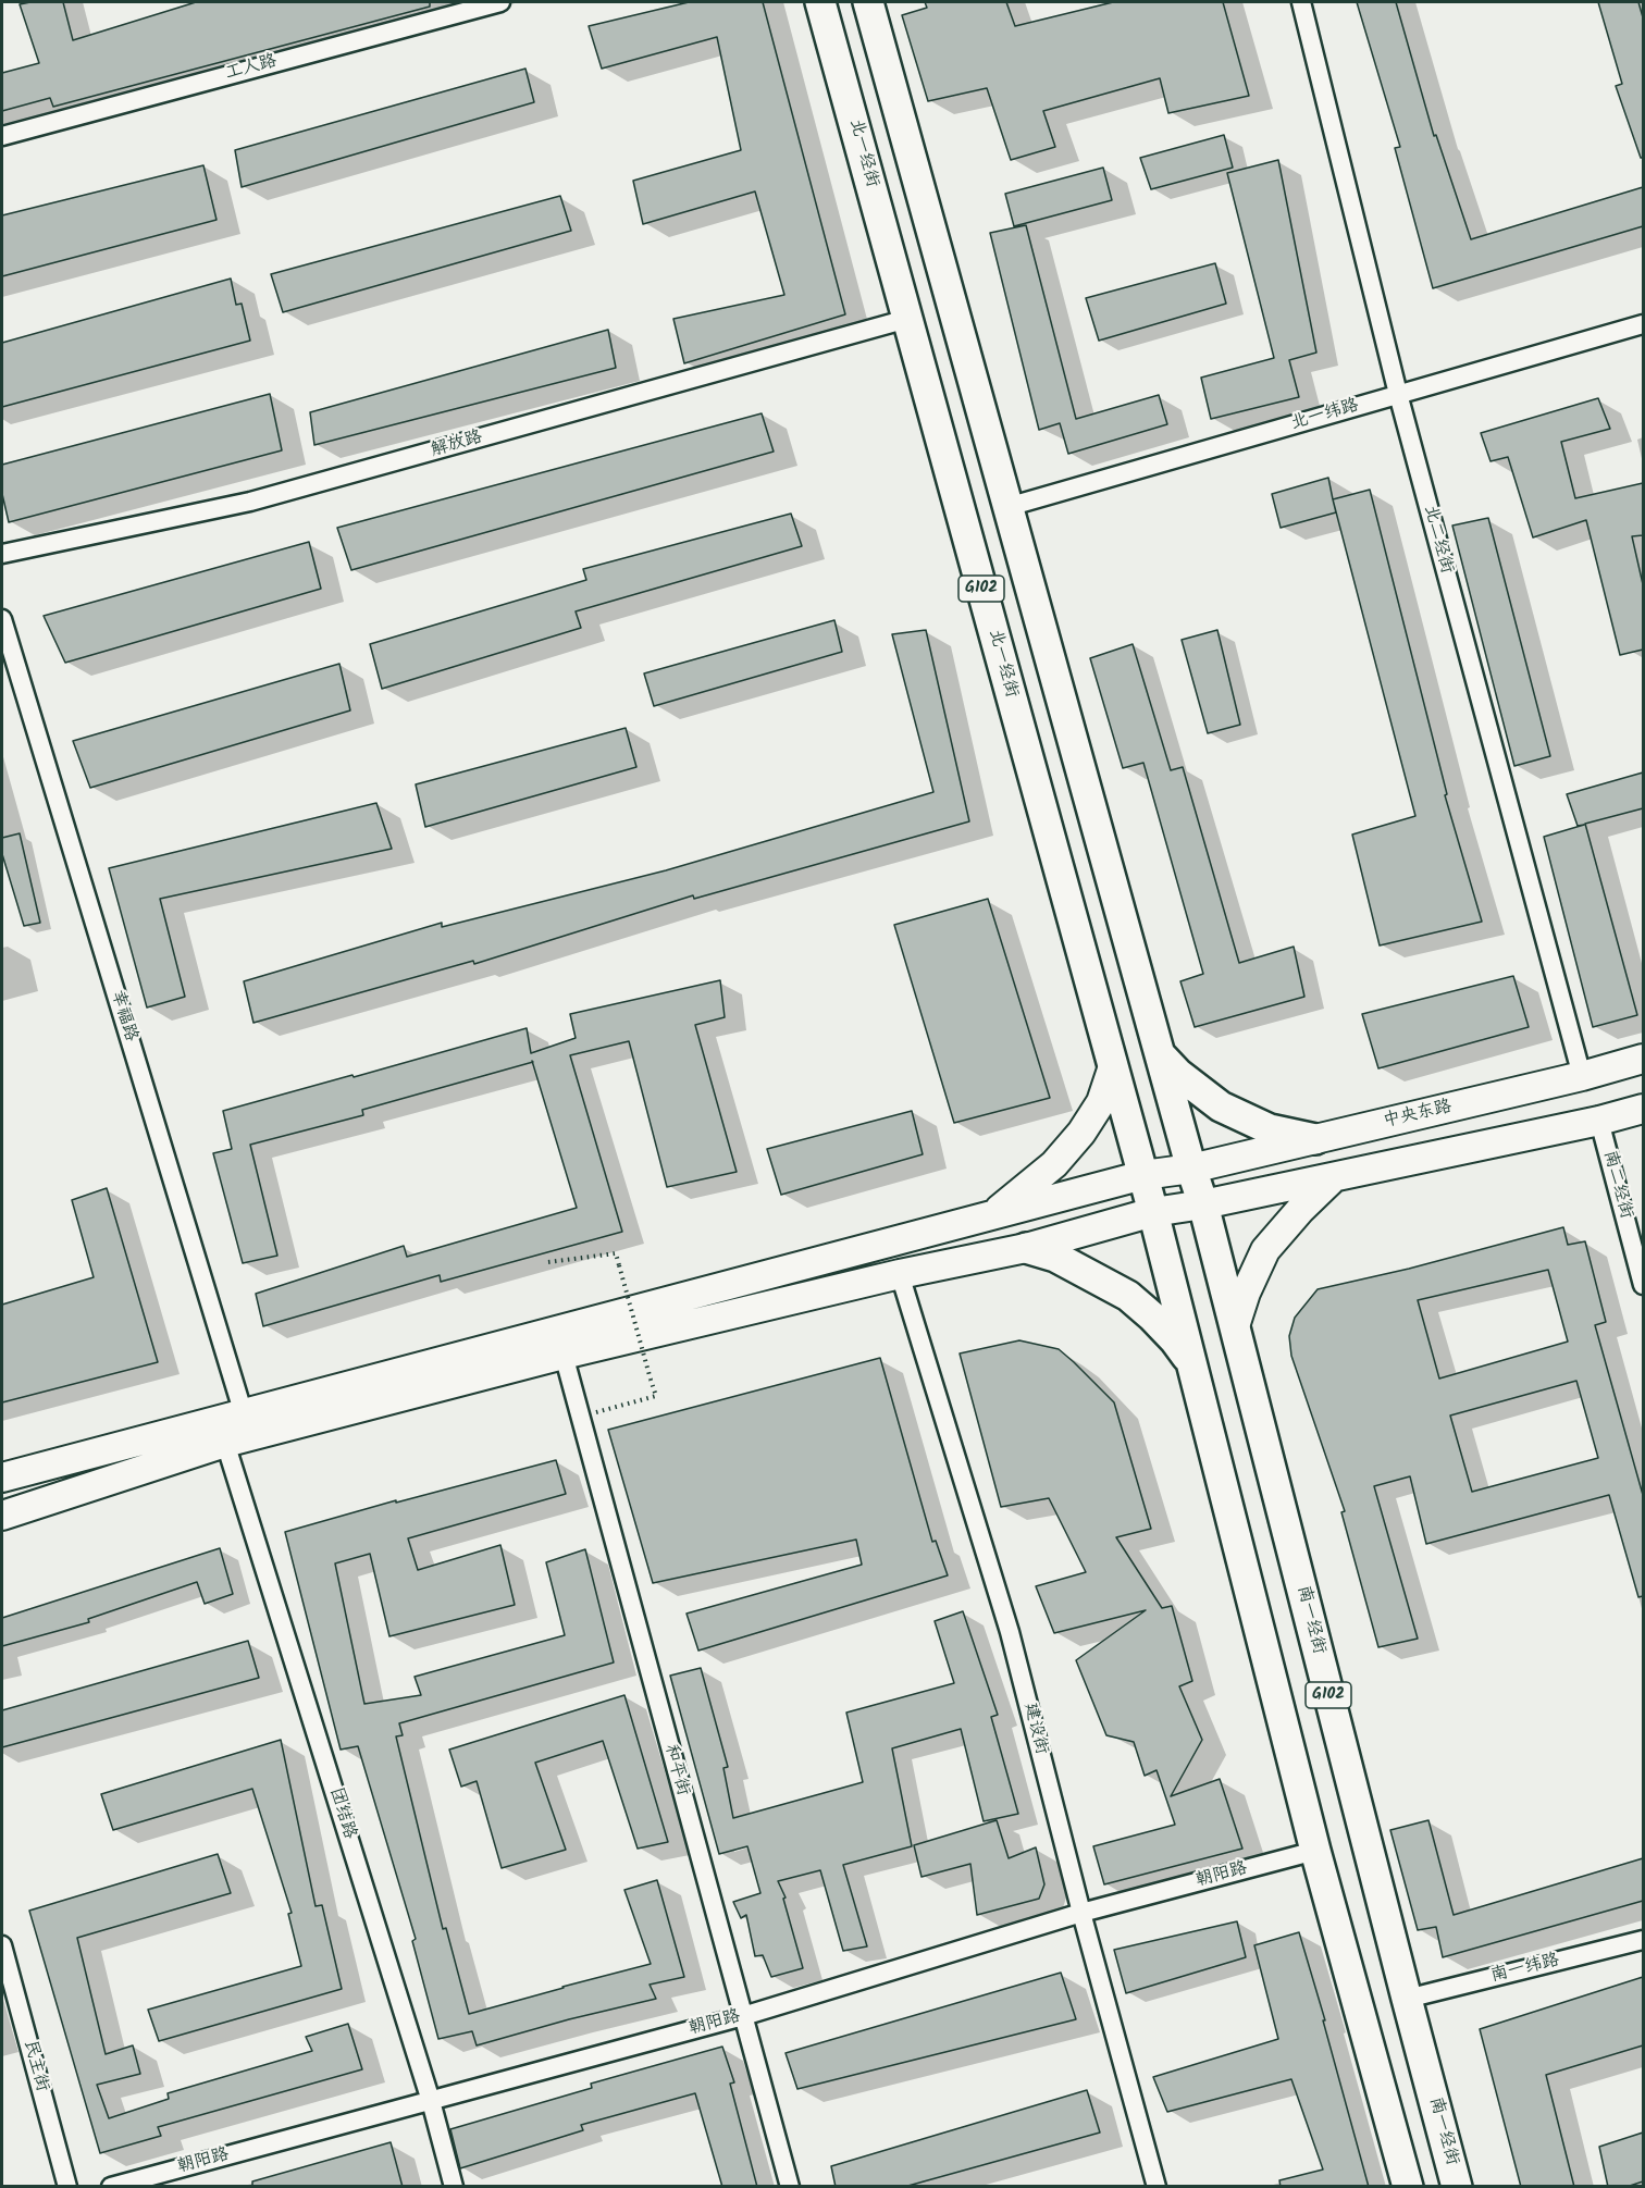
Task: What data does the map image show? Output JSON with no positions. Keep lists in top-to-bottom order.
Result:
{
  "streets": {
    "highway": ["北一经街", "G102", "南一经街"],
    "main road": ["中央东路"],
    "street": [
      "工人路",
      "北一纬路",
      "解放路",
      "北二经街",
      "幸福路",
      "南二经街",
      "建设街",
      "和平街",
      "团结路",
      "朝阳路",
      "南一纬路",
      "民主街"
    ]
  },
  "crossings": [
    ["北一经街", "解放路"],
    ["北一经街", "G102"],
    ["北一经街", "中央东路"],
    ["北一纬路", "北二经街"],
    ["北一纬路", "G102"],
    ["北二经街", "中央东路"],
    ["G102", "中央东路"],
    ["G102", "南一经街"],
    ["G102", "朝阳路"],
    ["幸福路", "中央东路"],
    ["南一经街", "南一纬路"],
    ["建设街", "朝阳路"],
    ["和平街", "朝阳路"],
    ["团结路", "朝阳路"]
  ]
}
